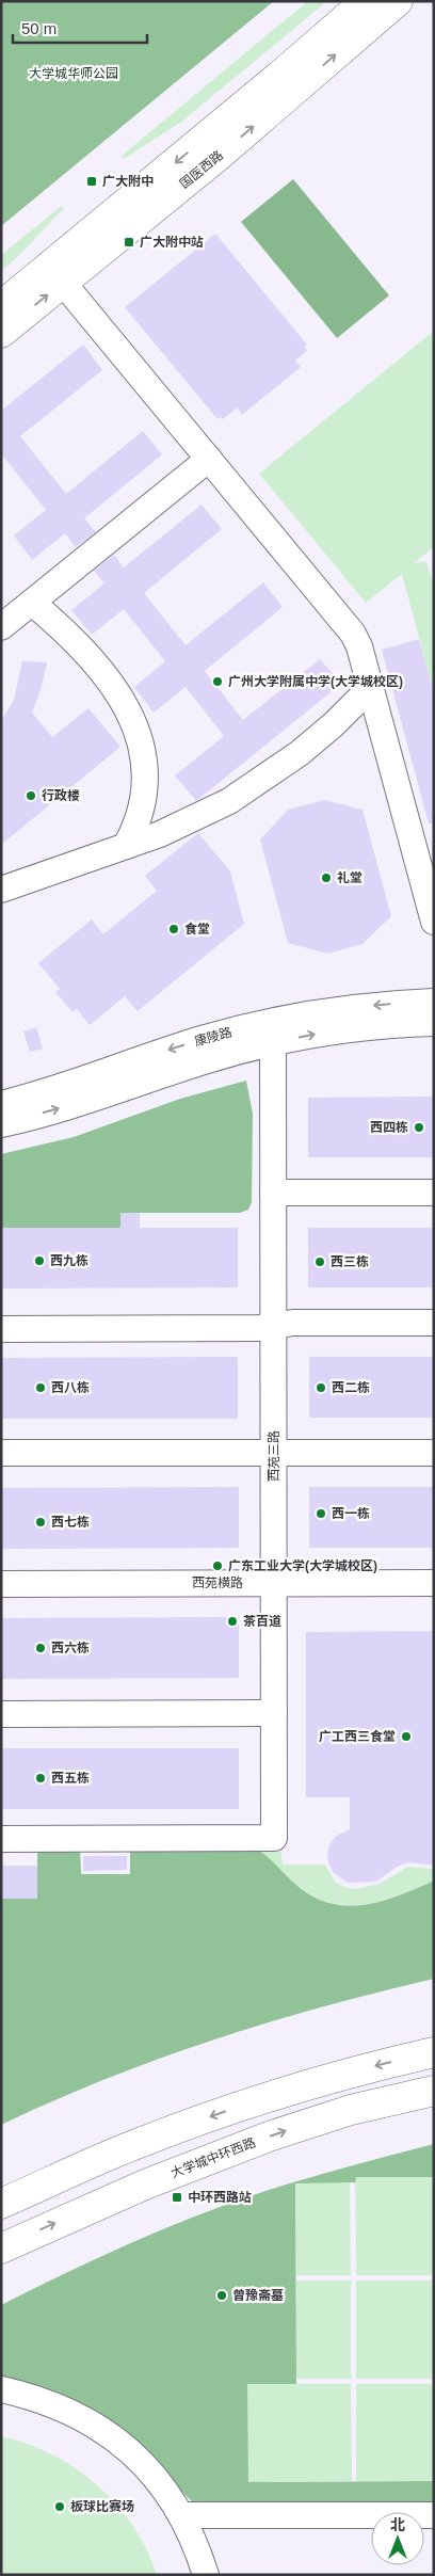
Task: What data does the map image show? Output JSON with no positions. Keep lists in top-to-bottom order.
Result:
{
  "streets": {
    "main road": ["国医西路", "大学城中环西路"],
    "street": ["康陵路", "西苑三路", "西苑横路"]
  },
  "crossings": [
    ["康陵路", "西苑三路"],
    ["西苑三路", "西苑横路"]
  ],
  "parks": ["大学城华师公园"],
  "places": {
    "transit": ["广大附中", "广大附中站", "中环西路站"],
    "other": [
      "广州大学附属中学(大学城校区)",
      "行政楼",
      "礼堂",
      "食堂",
      "西四栋",
      "西九栋",
      "西三栋",
      "西八栋",
      "西二栋",
      "西一栋",
      "西七栋",
      "广东工业大学(大学城校区)",
      "茶百道",
      "西六栋",
      "广工西三食堂",
      "西五栋",
      "曾豫斋墓",
      "板球比赛场"
    ]
  },
  "scale_bar": "50 m",
  "north": "top"
}
